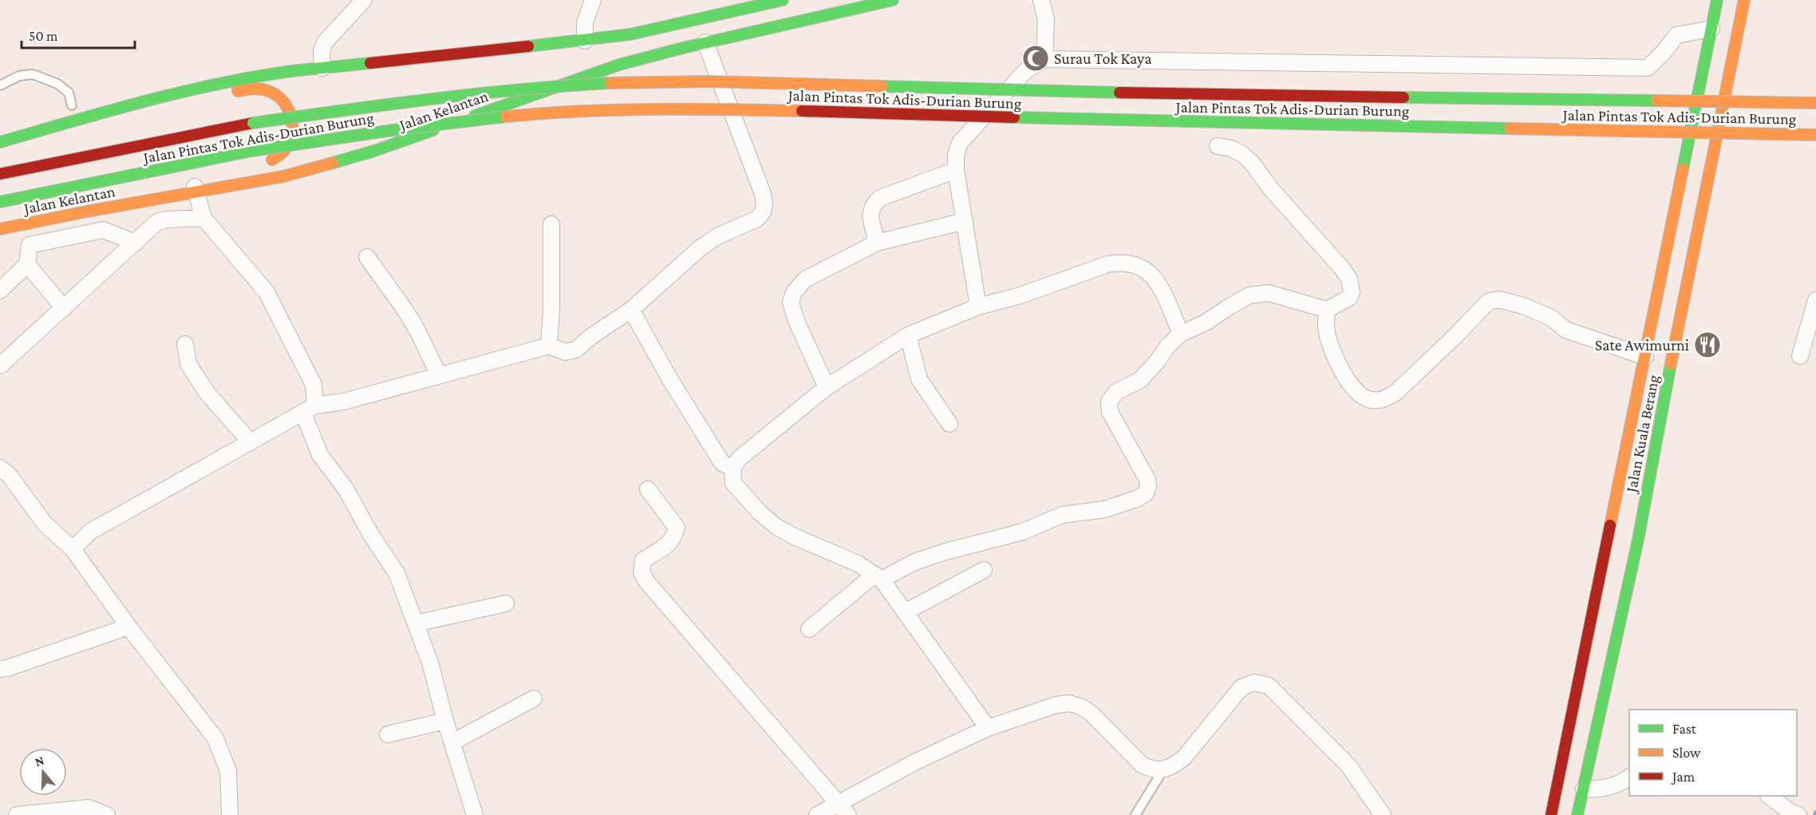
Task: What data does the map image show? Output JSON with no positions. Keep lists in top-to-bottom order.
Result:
{
  "streets": {
    "main road": ["Jalan Pintas Tok Adis-Durian Burung", "Jalan Kelantan", "Jalan Kuala Berang"]
  },
  "places": {
    "mosque": ["Surau Tok Kaya"],
    "restaurant": ["Sate Awimurni"]
  },
  "legend": ["Fast", "Slow", "Jam"],
  "scale_bar": "50 m",
  "north": "top"
}
